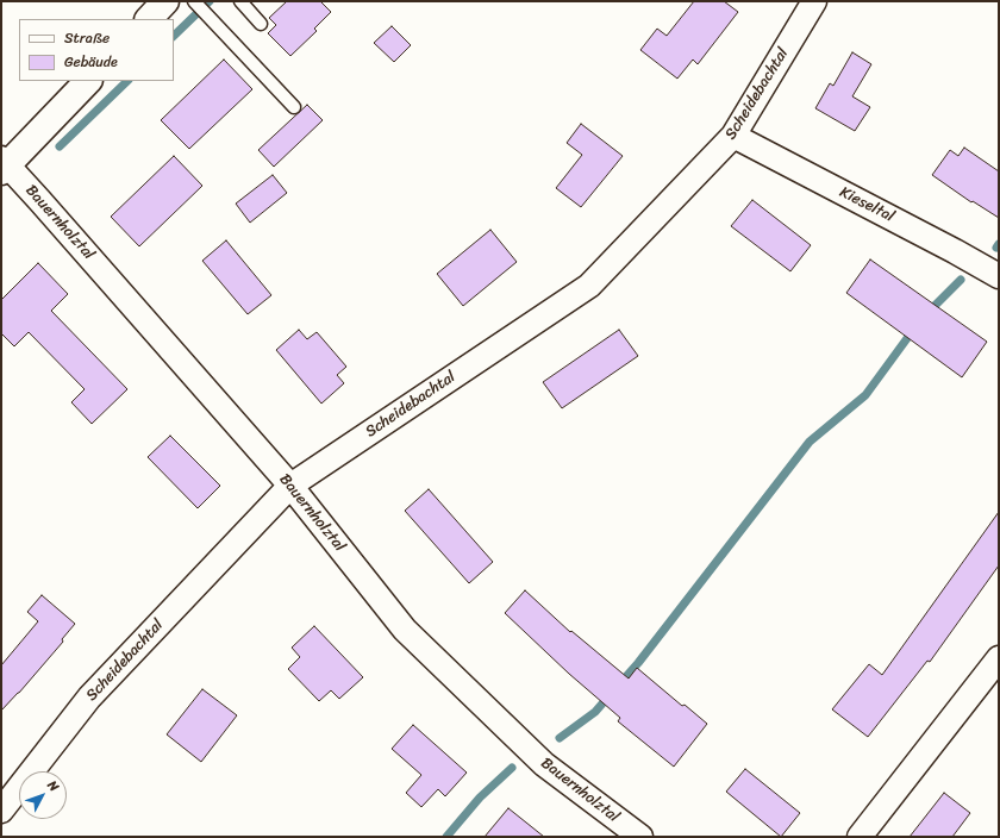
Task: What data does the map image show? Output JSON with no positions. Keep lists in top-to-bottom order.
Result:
{
  "streets": {
    "street": ["Scheidebachtal", "Kieseltal", "Bauernholztal"]
  },
  "crossings": [
    ["Scheidebachtal", "Kieseltal"],
    ["Scheidebachtal", "Bauernholztal"]
  ],
  "legend": ["Straße", "Gebäude"],
  "north": "top right"
}
